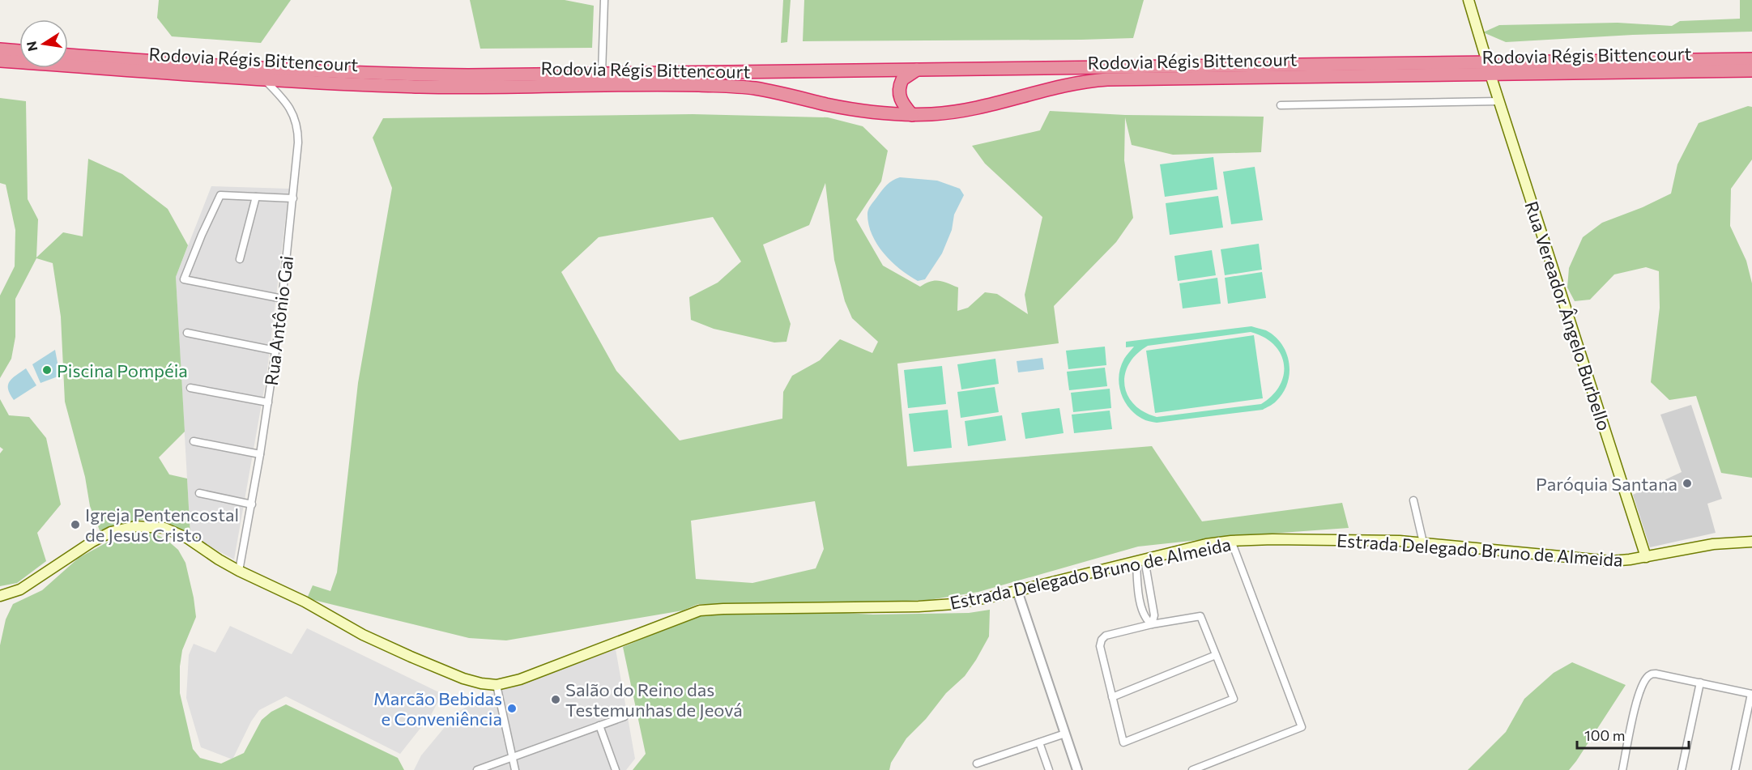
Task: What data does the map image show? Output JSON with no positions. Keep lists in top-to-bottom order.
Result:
{
  "streets": {
    "highway": ["Rodovia Régis Bittencourt"],
    "main road": ["Rua Vereador Ângelo Burbello", "Estrada Delegado Bruno de Almeida"],
    "street": ["Rua Antônio Gai"]
  },
  "crossings": [
    ["Rodovia Régis Bittencourt", "Rua Vereador Ângelo Burbello"],
    ["Rodovia Régis Bittencourt", "Rua Antônio Gai"],
    ["Rua Vereador Ângelo Burbello", "Estrada Delegado Bruno de Almeida"],
    ["Rua Antônio Gai", "Estrada Delegado Bruno de Almeida"]
  ],
  "places": [
    "Piscina Pompéia",
    "Paróquia Santana",
    "Igreja Pentencostal de Jesus Cristo",
    "Salão do Reino das Testemunhas de Jeová",
    "Marcão Bebidas e Conveniência"
  ],
  "scale_bar": "100 m",
  "north": "left"
}
